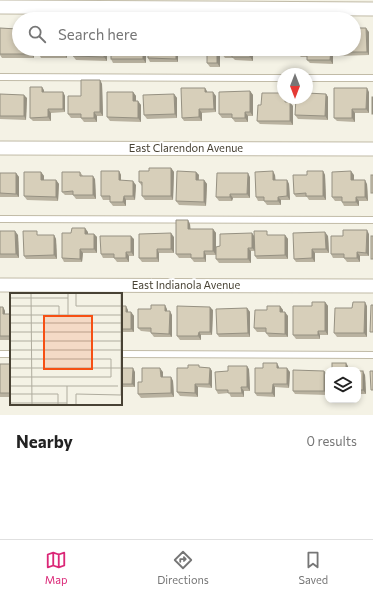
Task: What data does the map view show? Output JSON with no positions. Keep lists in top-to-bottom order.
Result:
{
  "streets": {
    "street": ["East Clarendon Avenue", "East Indianola Avenue"]
  },
  "north": "bottom",
  "page": {
    "search": "Search here",
    "heading": ["Nearby", "0 results"],
    "nav": ["Map", "Directions", "Saved"]
  }
}
